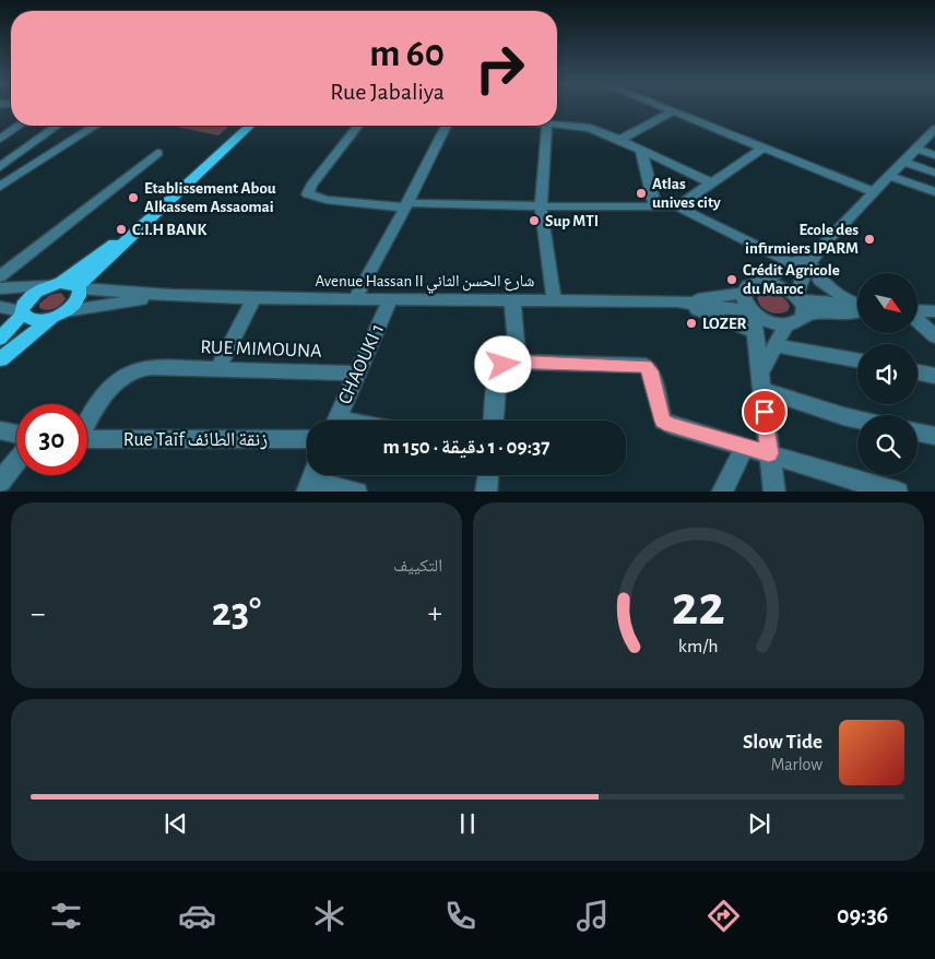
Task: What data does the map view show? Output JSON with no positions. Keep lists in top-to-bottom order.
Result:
{
  "streets": {
    "street": [
      "Avenue Hassan II شارع الحسن الثاني",
      "RUE MIMOUNA",
      "CHAOUKI 1",
      "Rue Taïf زنقة الطائف"
    ]
  },
  "crossings": [
    ["Avenue Hassan II شارع الحسن الثاني", "CHAOUKI 1"],
    ["RUE MIMOUNA", "CHAOUKI 1"]
  ],
  "places": [
    "Atlas unives city",
    "Etablissement Abou Alkassem Assaomai",
    "Sup MTI",
    "C.I.H BANK",
    "Ecole des infirmiers IPARM",
    "Crédit Agricole du Maroc",
    "LOZER"
  ],
  "north": "bottom right",
  "page": {
    "turn": ["60 m", "Rue Jabaliya"],
    "limit": "30",
    "trip": "09:37 · 1 دقيقة · 150 m",
    "tile": "التكييف",
    "heat": ["−", "23°", "+"],
    "song": ["Slow Tide", "Marlow"],
    "tabs": "09:36",
    "gauge": ["22", "km/h"]
  }
}
